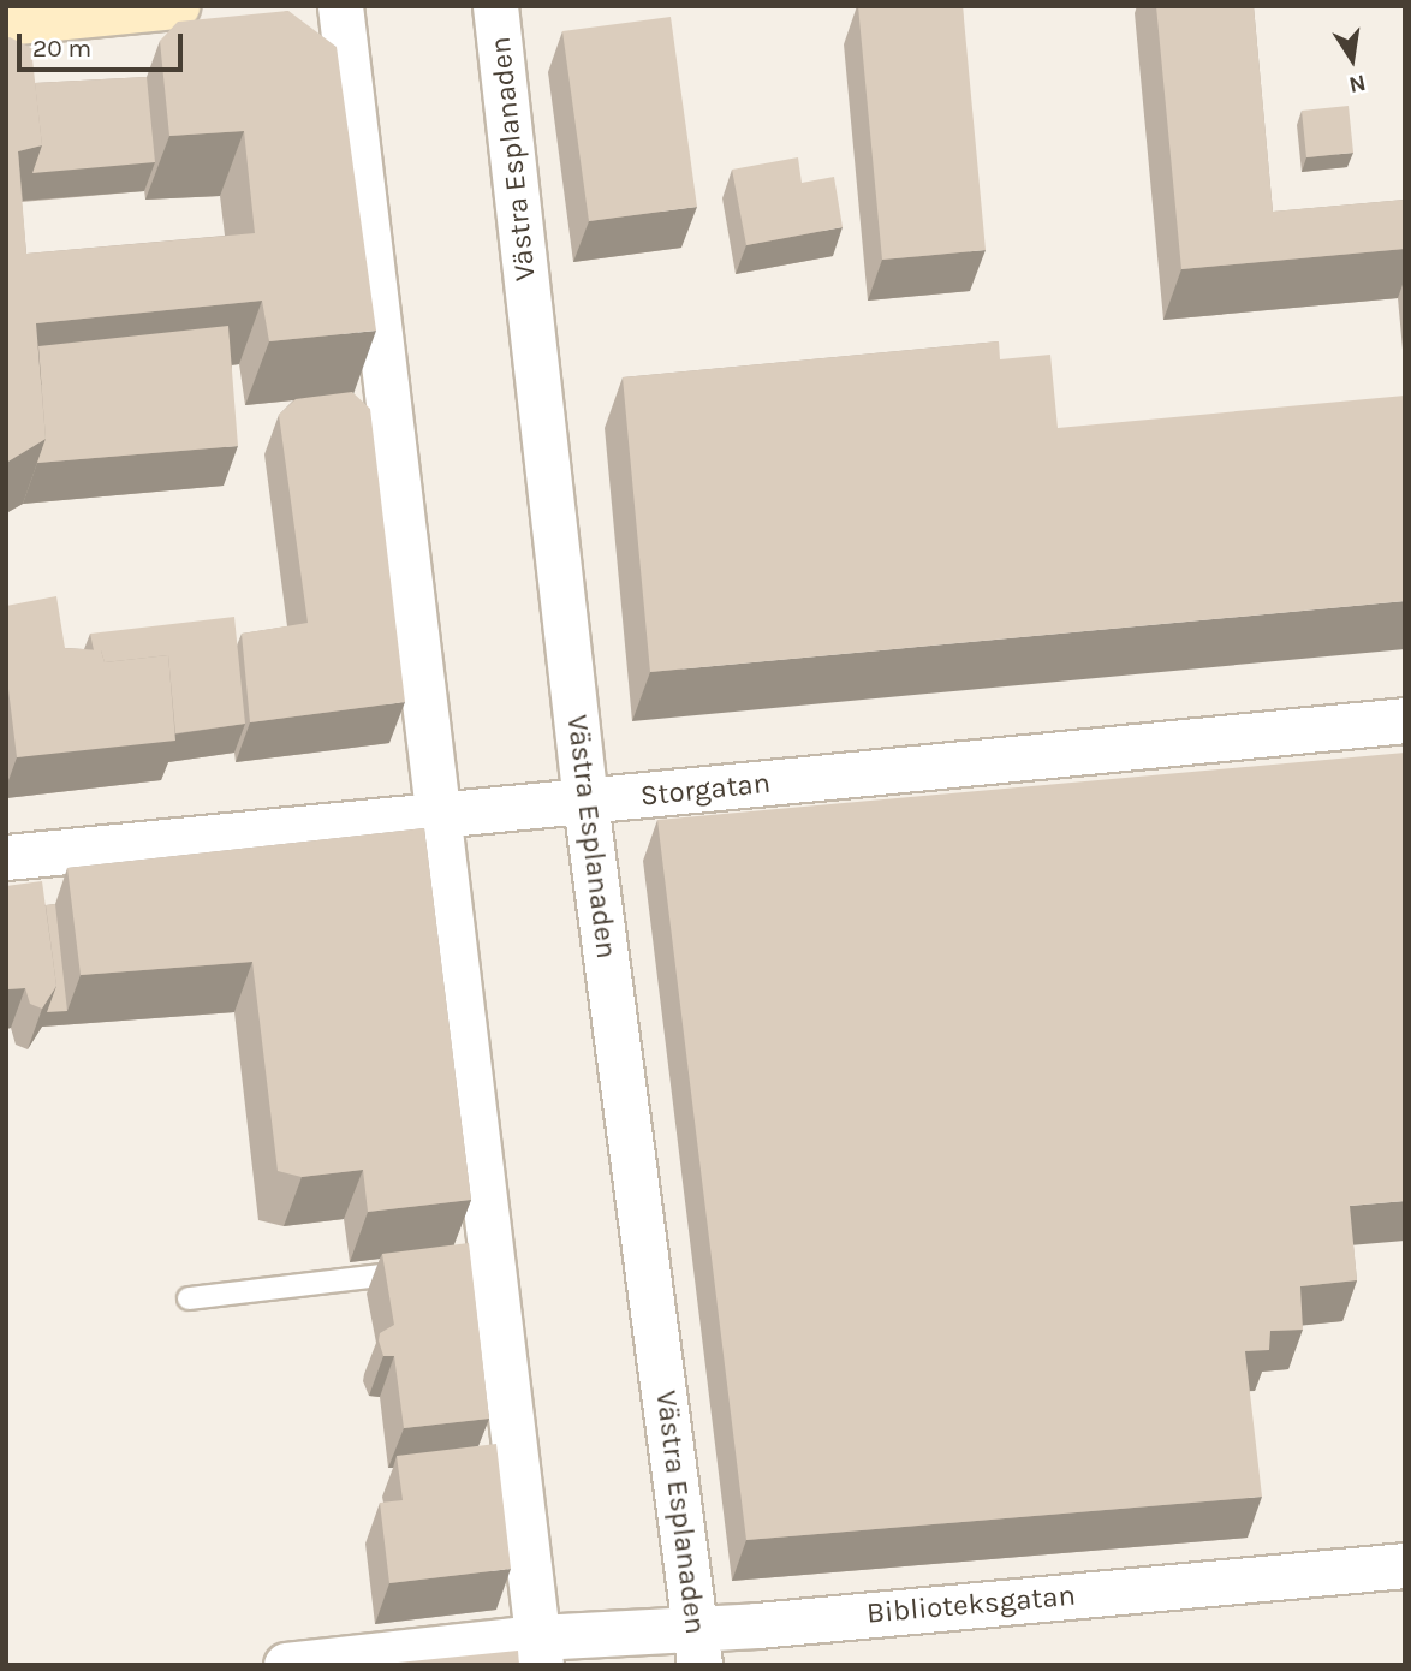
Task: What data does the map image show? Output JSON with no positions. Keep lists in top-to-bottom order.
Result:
{
  "streets": {
    "street": ["Västra Esplanaden", "Storgatan", "Biblioteksgatan"]
  },
  "crossings": [
    ["Västra Esplanaden", "Storgatan"],
    ["Västra Esplanaden", "Biblioteksgatan"]
  ],
  "scale_bar": "20 m",
  "north": "bottom"
}
